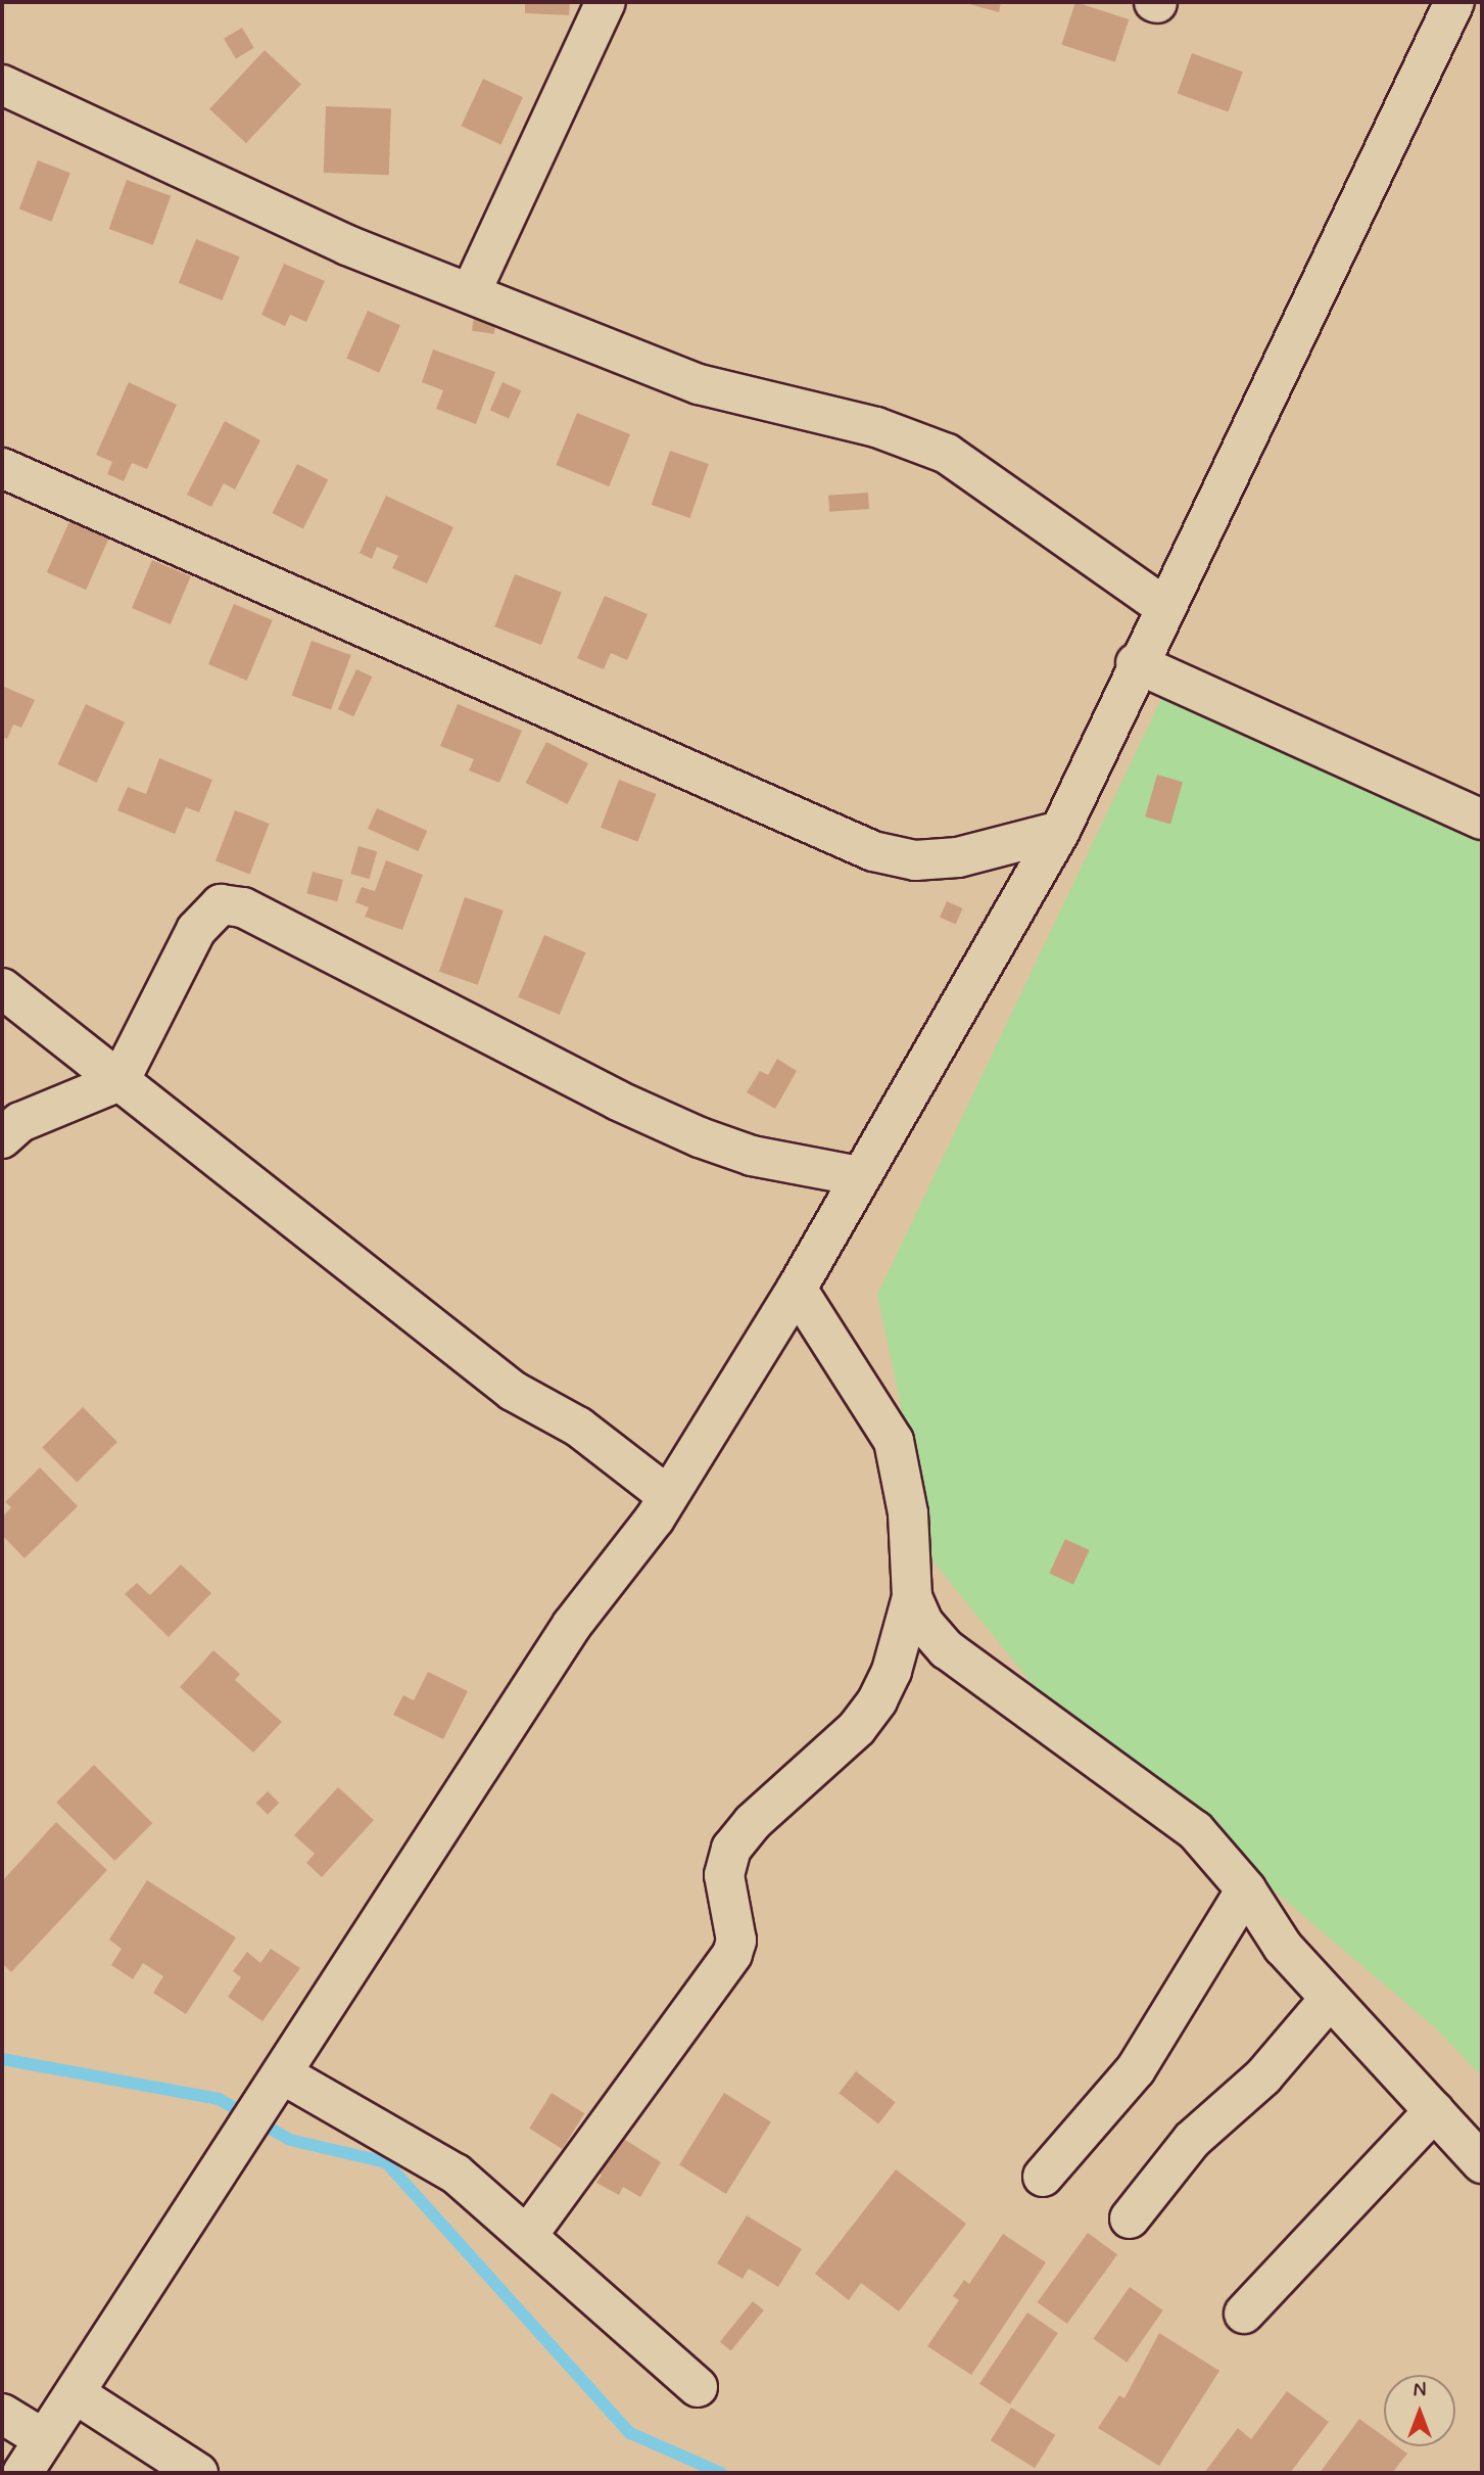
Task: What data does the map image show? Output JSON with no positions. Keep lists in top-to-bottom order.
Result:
{
  "north": "top"
}
